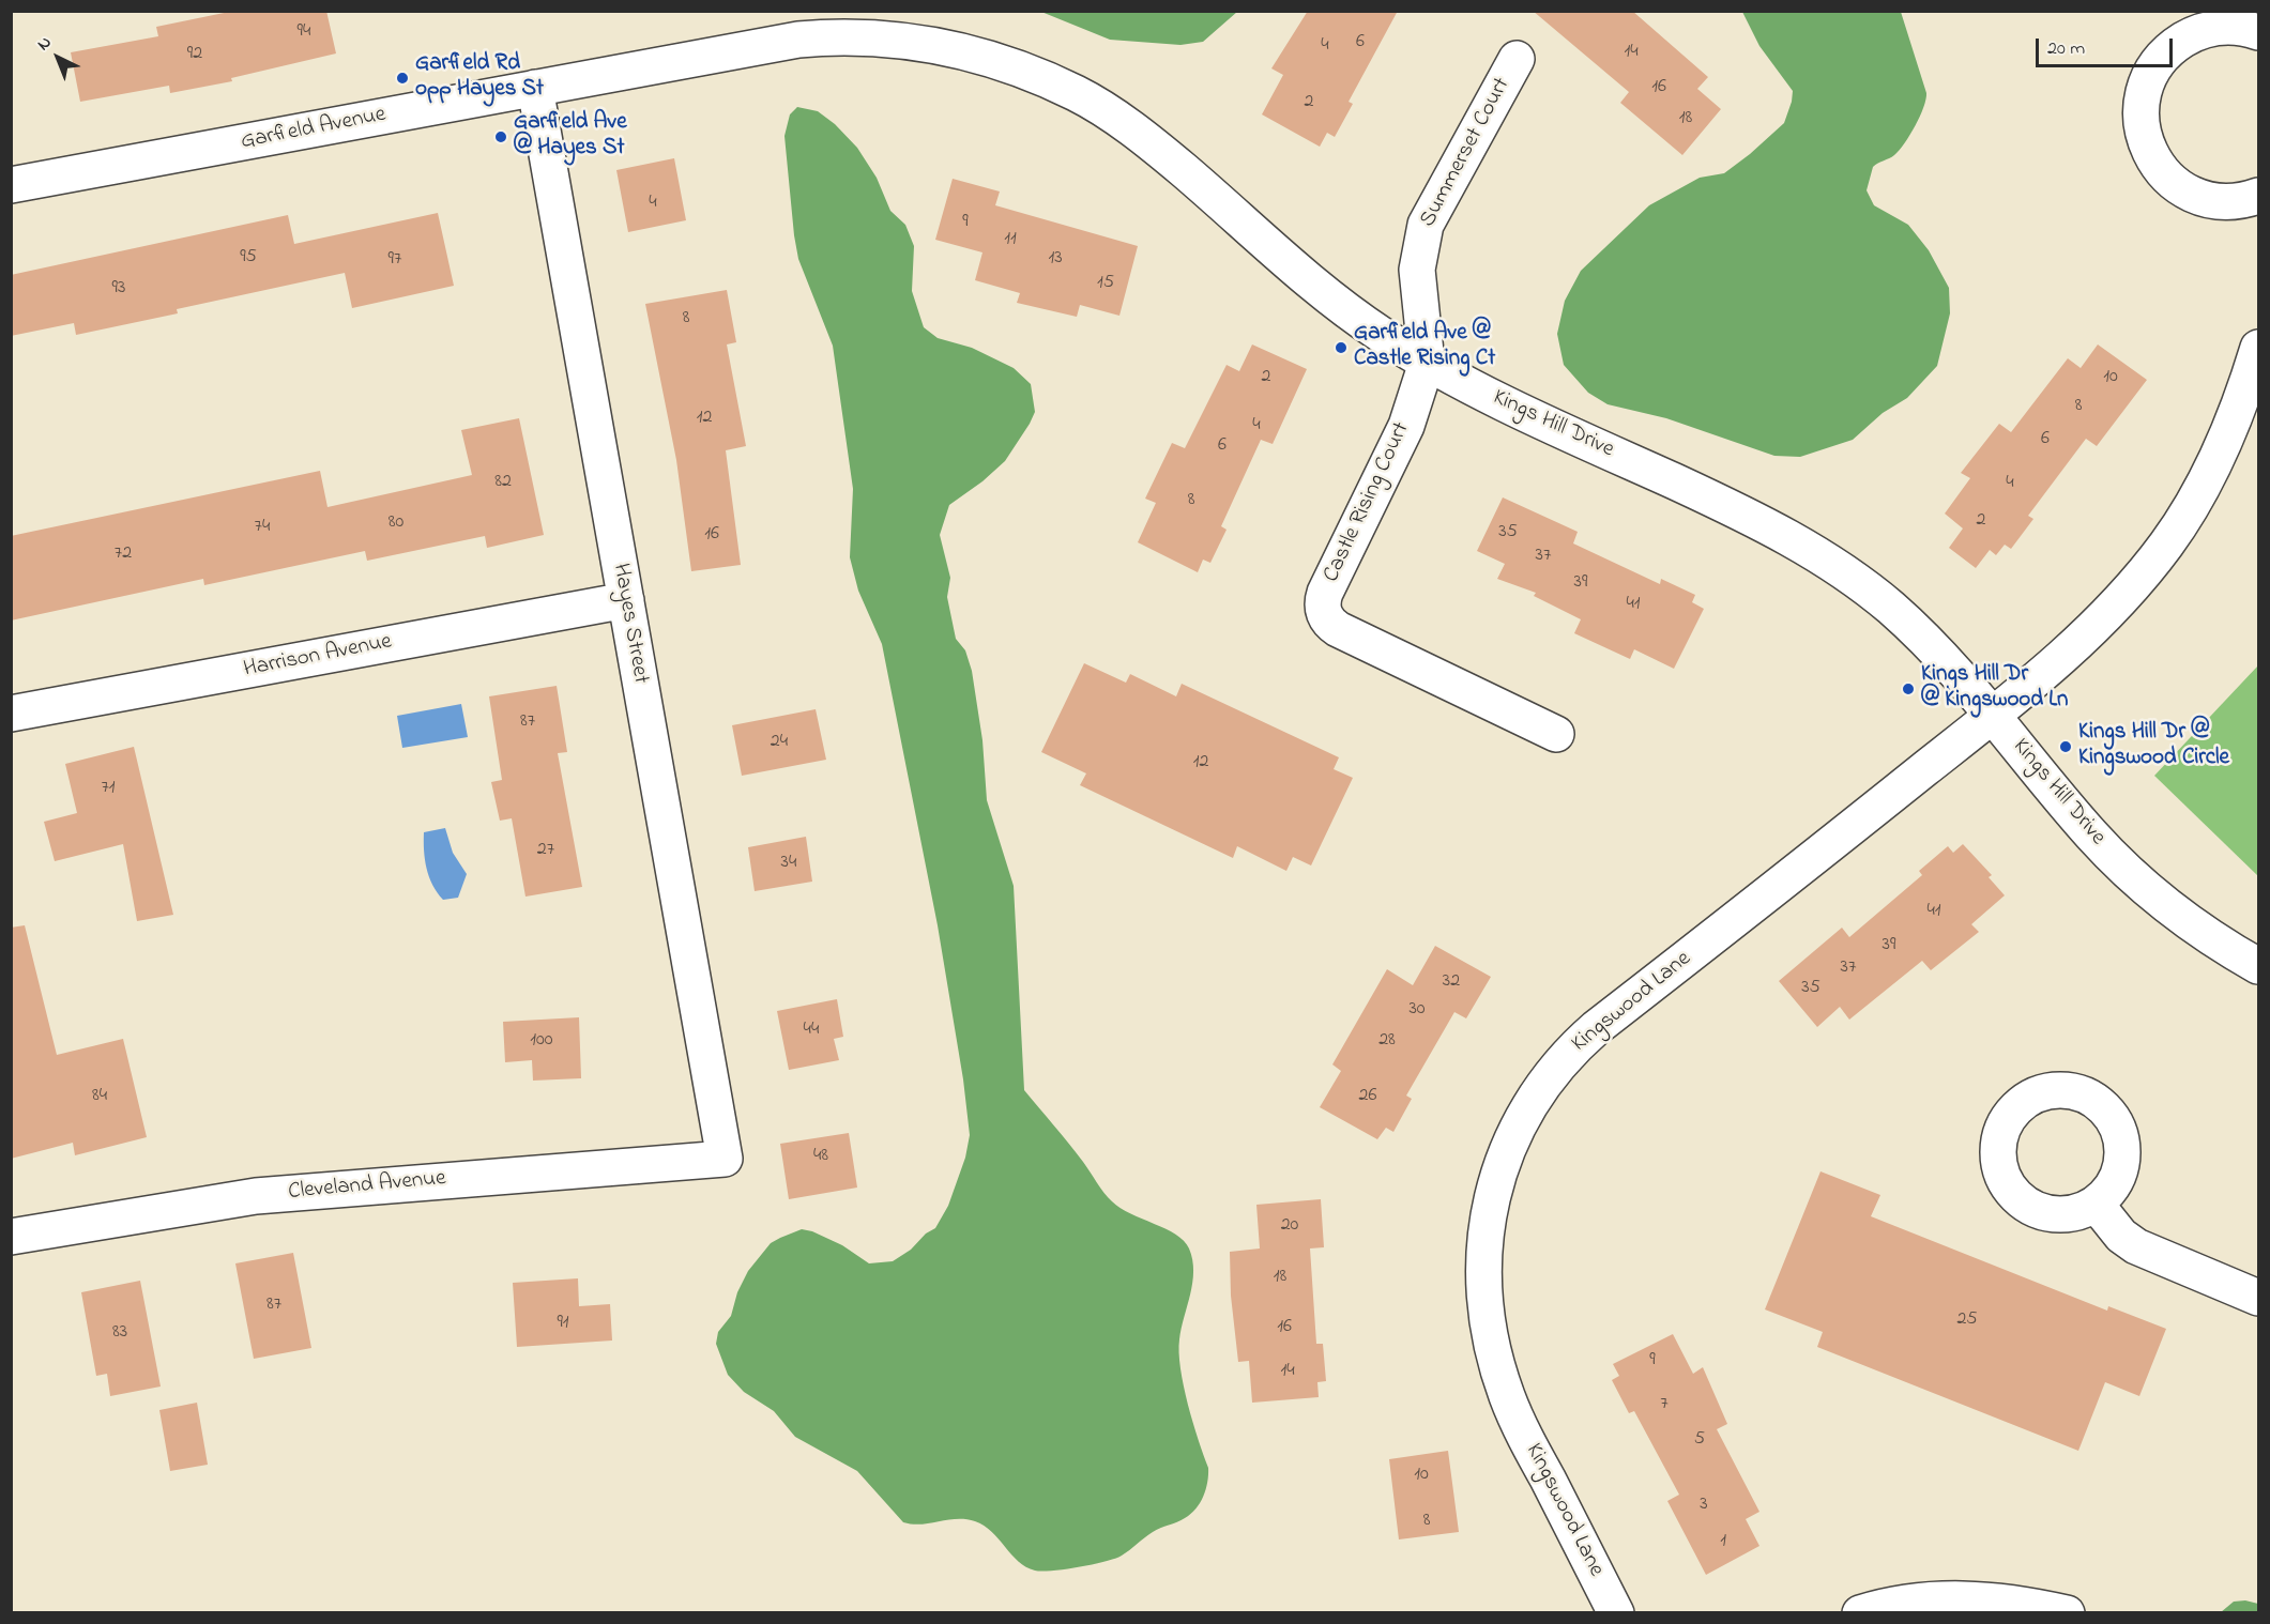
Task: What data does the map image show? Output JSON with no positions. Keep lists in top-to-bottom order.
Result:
{
  "streets": {
    "street": [
      "Garfield Avenue",
      "Summerset Court",
      "Kings Hill Drive",
      "Castle Rising Court",
      "Hayes Street",
      "Harrison Avenue",
      "Kingswood Lane",
      "Cleveland Avenue"
    ]
  },
  "crossings": [
    ["Garfield Avenue", "Kings Hill Drive"],
    ["Garfield Avenue", "Hayes Street"],
    ["Summerset Court", "Kings Hill Drive"],
    ["Summerset Court", "Castle Rising Court"],
    ["Kings Hill Drive", "Castle Rising Court"],
    ["Kings Hill Drive", "Kingswood Lane"],
    ["Hayes Street", "Harrison Avenue"],
    ["Hayes Street", "Cleveland Avenue"]
  ],
  "places": [
    "Garfield Rd opp Hayes St",
    "Garfield Ave @ Hayes St",
    "Garfield Ave @ Castle Rising Ct",
    "Kings Hill Dr @ Kingswood Ln",
    "Kings Hill Dr @ Kingswood Circle"
  ],
  "house_numbers": [
    "94",
    "6",
    "4",
    "14",
    "92",
    "16",
    "2",
    "18",
    "4",
    "9",
    "11",
    "95",
    "13",
    "97",
    "15",
    "93",
    "8",
    "2",
    "10",
    "8",
    "12",
    "4",
    "6",
    "6",
    "82",
    "4",
    "8",
    "2",
    "80",
    "74",
    "35",
    "16",
    "72",
    "37",
    "39",
    "41",
    "87",
    "24",
    "12",
    "71",
    "27",
    "34",
    "41",
    "39",
    "37",
    "32",
    "35",
    "30",
    "44",
    "100",
    "28",
    "84",
    "26",
    "48",
    "20",
    "18",
    "87",
    "25",
    "91",
    "16",
    "83",
    "9",
    "14",
    "7",
    "5",
    "10",
    "3",
    "8",
    "1"
  ],
  "scale_bar": "20 m",
  "north": "top left"
}
